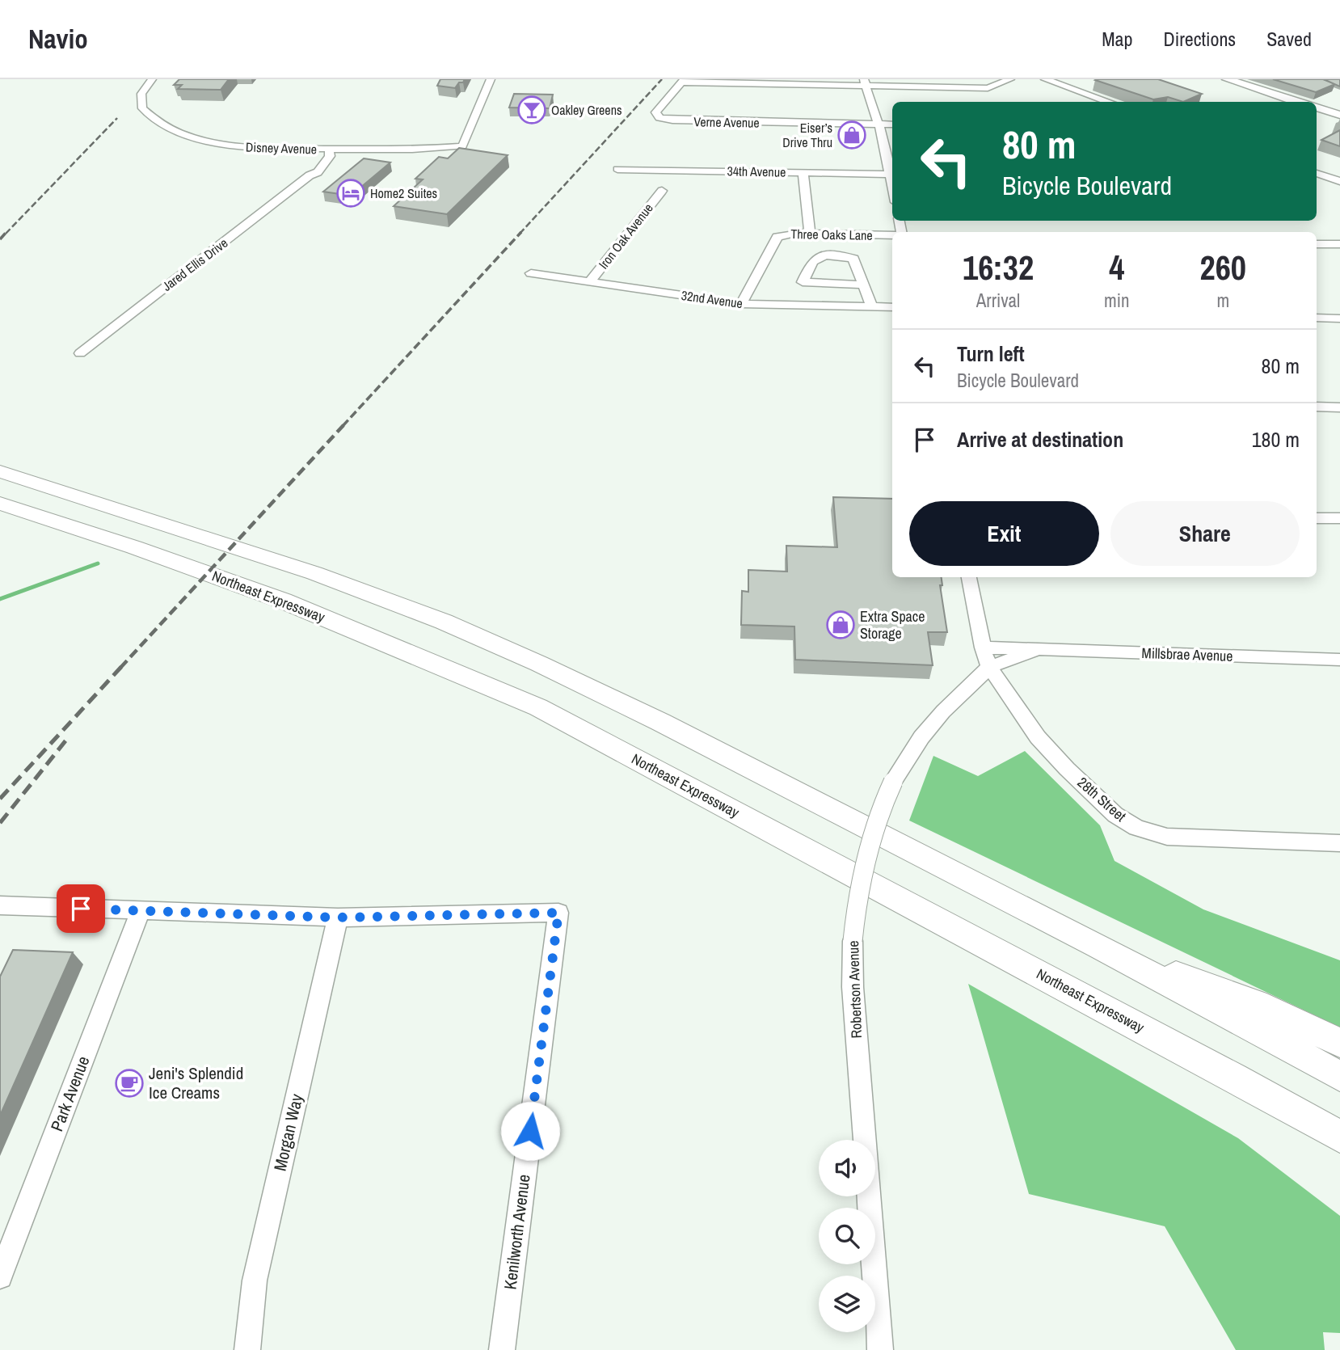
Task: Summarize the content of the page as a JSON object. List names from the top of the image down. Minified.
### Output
{"streets":{"highway":["Northeast Expressway"],"street":["Verne Avenue","Disney Avenue","34th Avenue","Three Oaks Lane","Iron Oak Avenue","Jared Ellis Drive","32nd Avenue","Millsbrae Avenue","28th Street","Robertson Avenue","Park Avenue","Morgan Way","Kenilworth Avenue"]},"crossings":[["Disney Avenue","Jared Ellis Drive"],["Three Oaks Lane","32nd Avenue"],["Iron Oak Avenue","32nd Avenue"],["Millsbrae Avenue","28th Street"],["Millsbrae Avenue","Robertson Avenue"],["28th Street","Robertson Avenue"],["Morgan Way","Kenilworth Avenue"]],"places":{"bar":["Oakley Greens"],"shop":["Eiser’s Drive Thru","Extra Space Storage"],"hotel":["Home2 Suites"],"cafe":["Jeni's Splendid Ice Creams"]},"page":{"header":"Navio","nav":["Map","Directions","Saved"],"turn":["80 m","Bicycle Boulevard"],"eta":["16:32","Arrival","4","min","260","m"],"list":[{"name":"Turn left","note":"Bicycle Boulevard","value":"80 m"},{"name":"Arrive at destination","value":"180 m"}],"buttons":["Exit","Share"]}}
